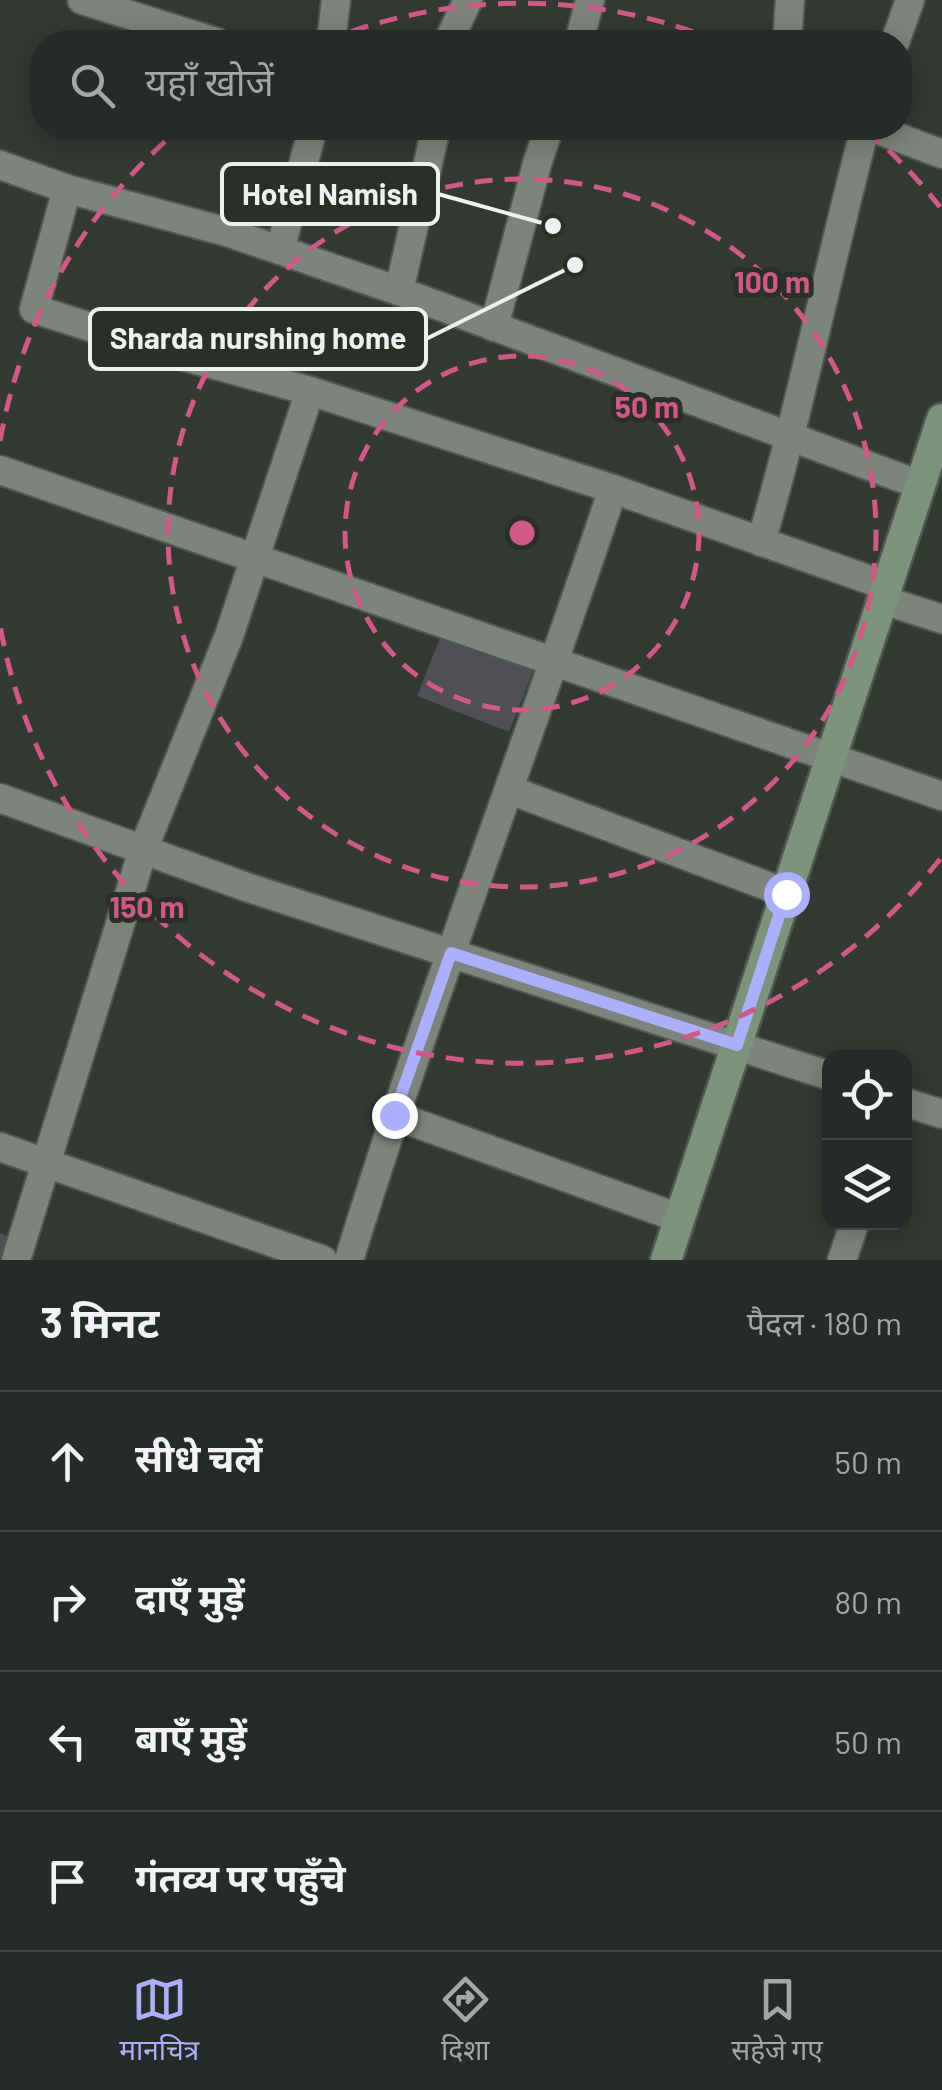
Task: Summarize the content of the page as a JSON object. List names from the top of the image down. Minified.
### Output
{"places":["Hotel Namish","Sharda nurshing home"],"page":{"search":"यहाँ खोजें","heading":["3 मिनट","पैदल · 180 m"],"list":[["सीधे चलें","50 m"],["दाएँ मुड़ें","80 m"],["बाएँ मुड़ें","50 m"],"गंतव्य पर पहुँचे"],"nav":["मानचित्र","दिशा","सहेजे गए"]},"rings":["100 m","50 m","150 m"]}
